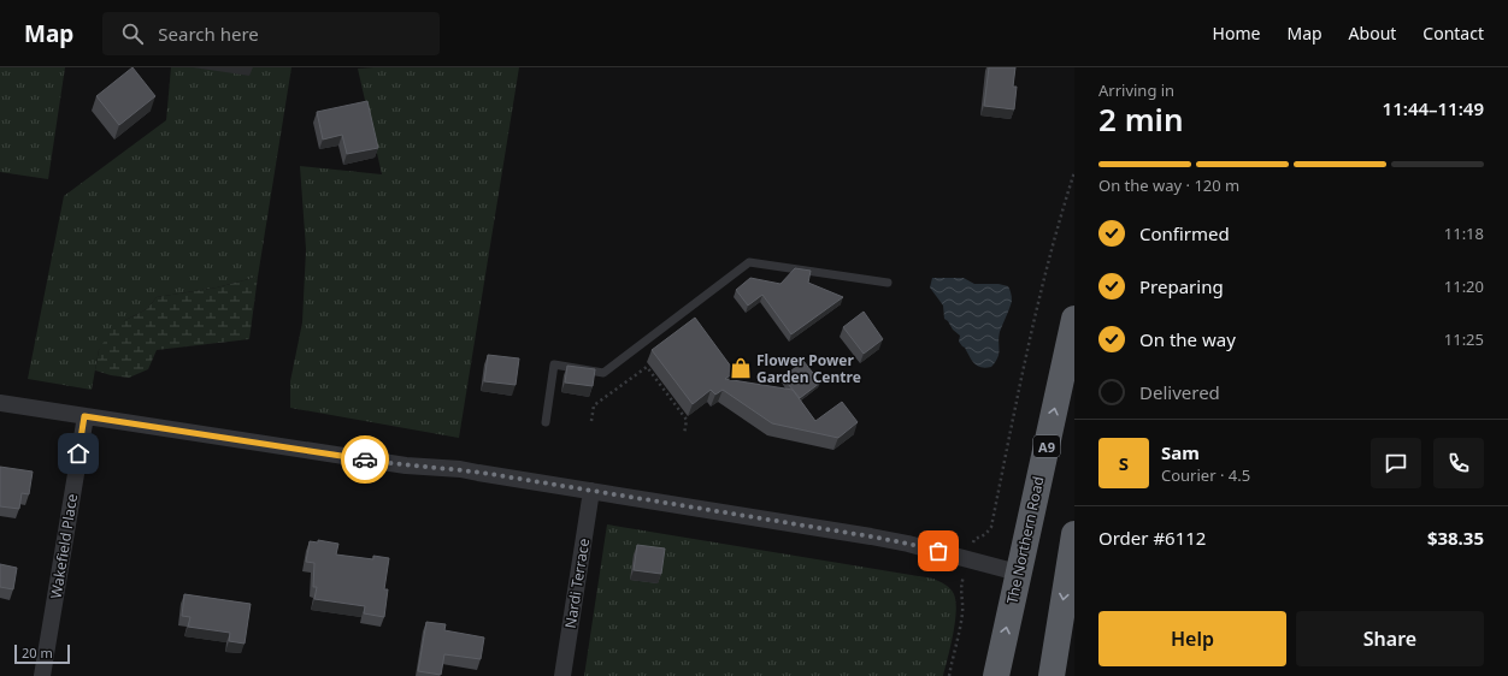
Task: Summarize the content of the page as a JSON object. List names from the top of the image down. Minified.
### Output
{"streets":{"highway":["A9","The Northern Road"],"street":["Wakefield Place","Nardi Terrace"]},"places":{"shop":["Flower Power Garden Centre"]},"scale_bar":"20 m","page":{"header":"Map","search":"Search here","nav":["Home","Map","About","Contact"],"heading":["2 min","Arriving in","11:44–11:49"],"panel":["Sam","Courier · 4.5","Order #6112","$38.35"],"bar":"On the way · 120 m","list":[["Confirmed","11:18"],["Preparing","11:20"],["On the way","11:25"],"Delivered"],"round":"S","buttons":["Help","Share"],"scale":"20 m"}}
